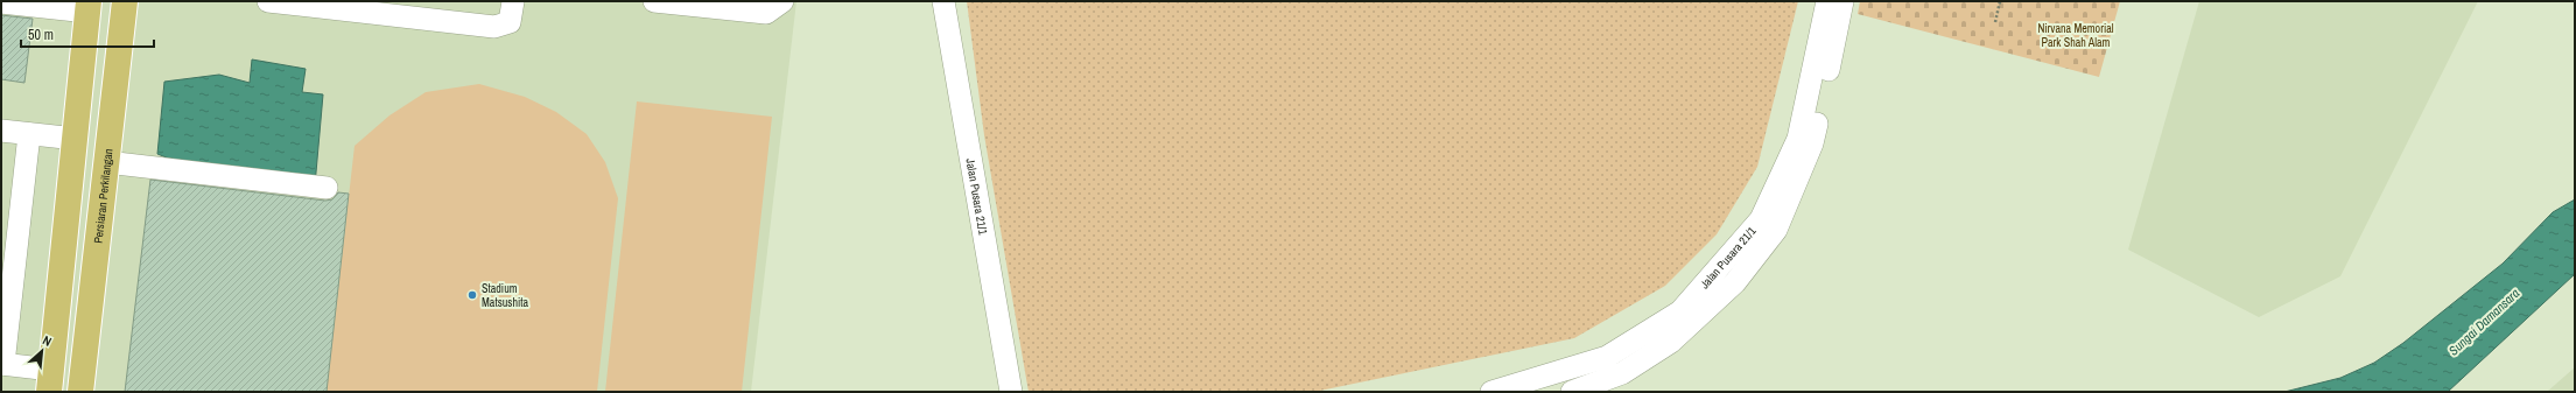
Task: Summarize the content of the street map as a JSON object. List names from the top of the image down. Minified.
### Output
{"streets":{"main road":["Persiaran Perkilangan"],"street":["Jalan Pusara 21/1"]},"water":["Sungai Damansara"],"parks":["Nirvana Memorial Park Shah Alam"],"places":["Stadium Matsushita"],"scale_bar":"50 m","north":"top right"}
